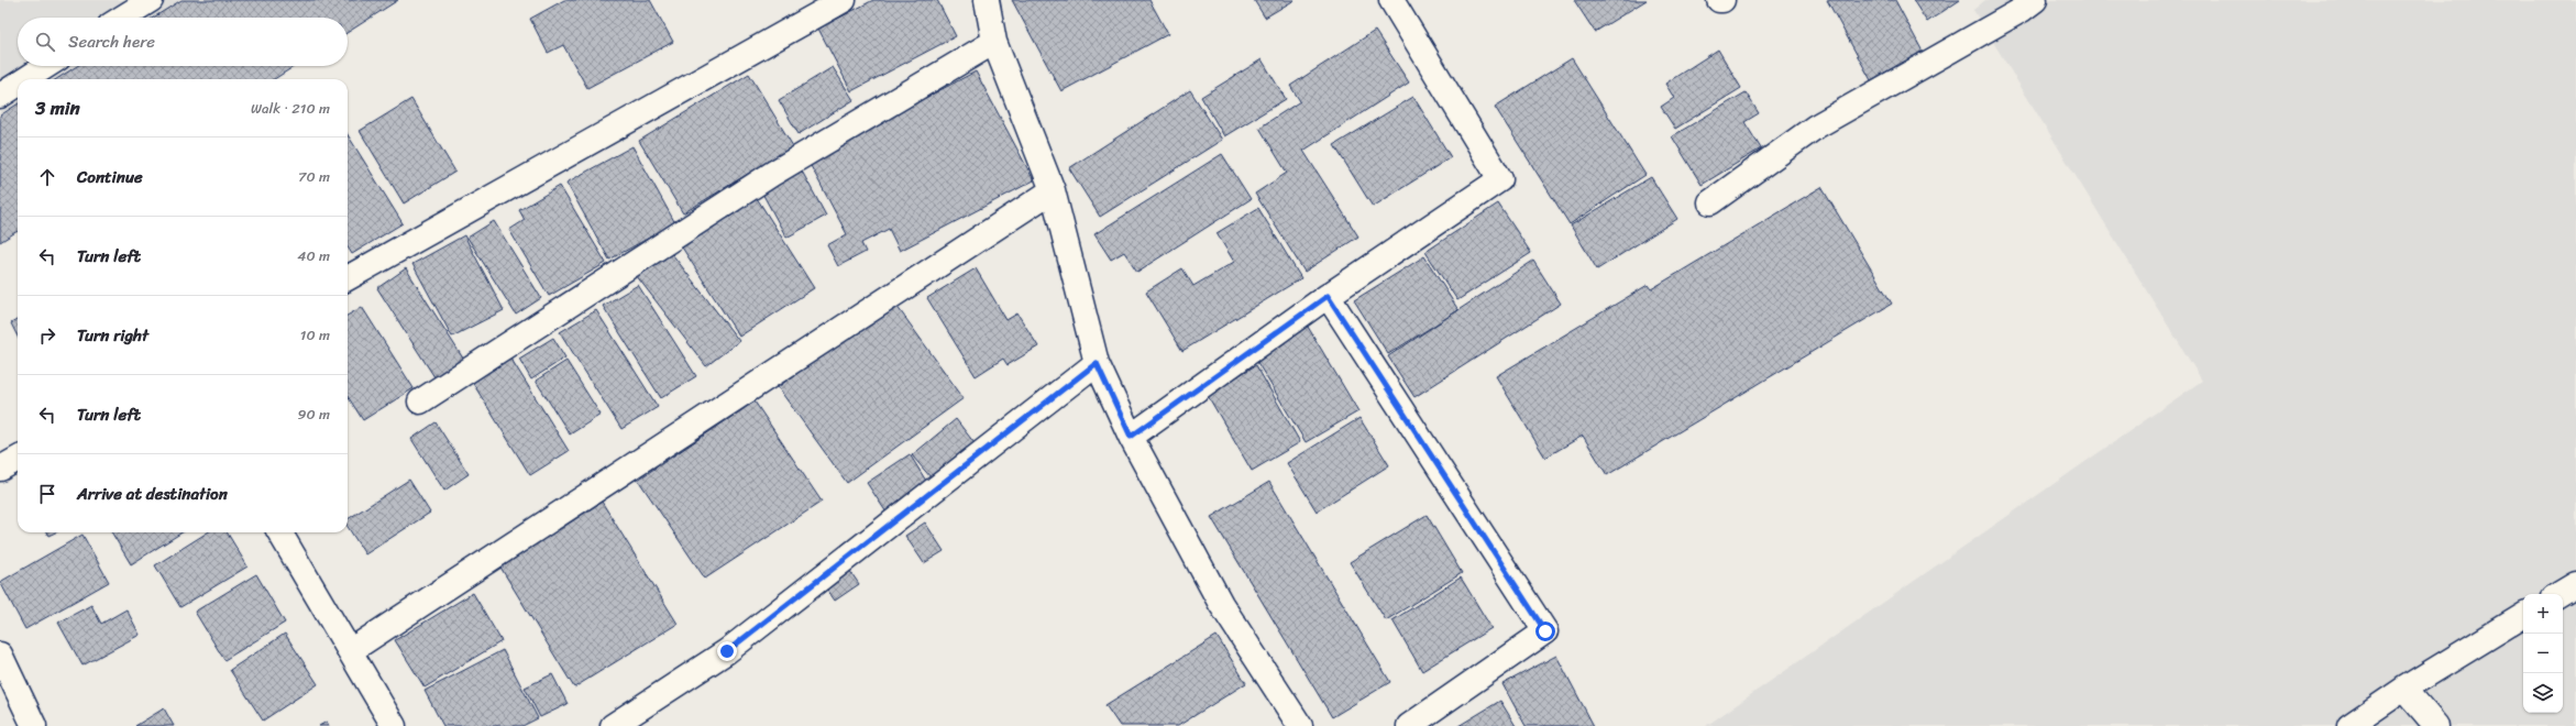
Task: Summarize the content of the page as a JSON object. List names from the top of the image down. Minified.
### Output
{"page":{"search":"Search here","heading":["3 min","Walk · 210 m"],"list":[["Continue","70 m"],["Turn left","40 m"],["Turn right","10 m"],["Turn left","90 m"],"Arrive at destination"],"map_buttons":["+","−"]}}
